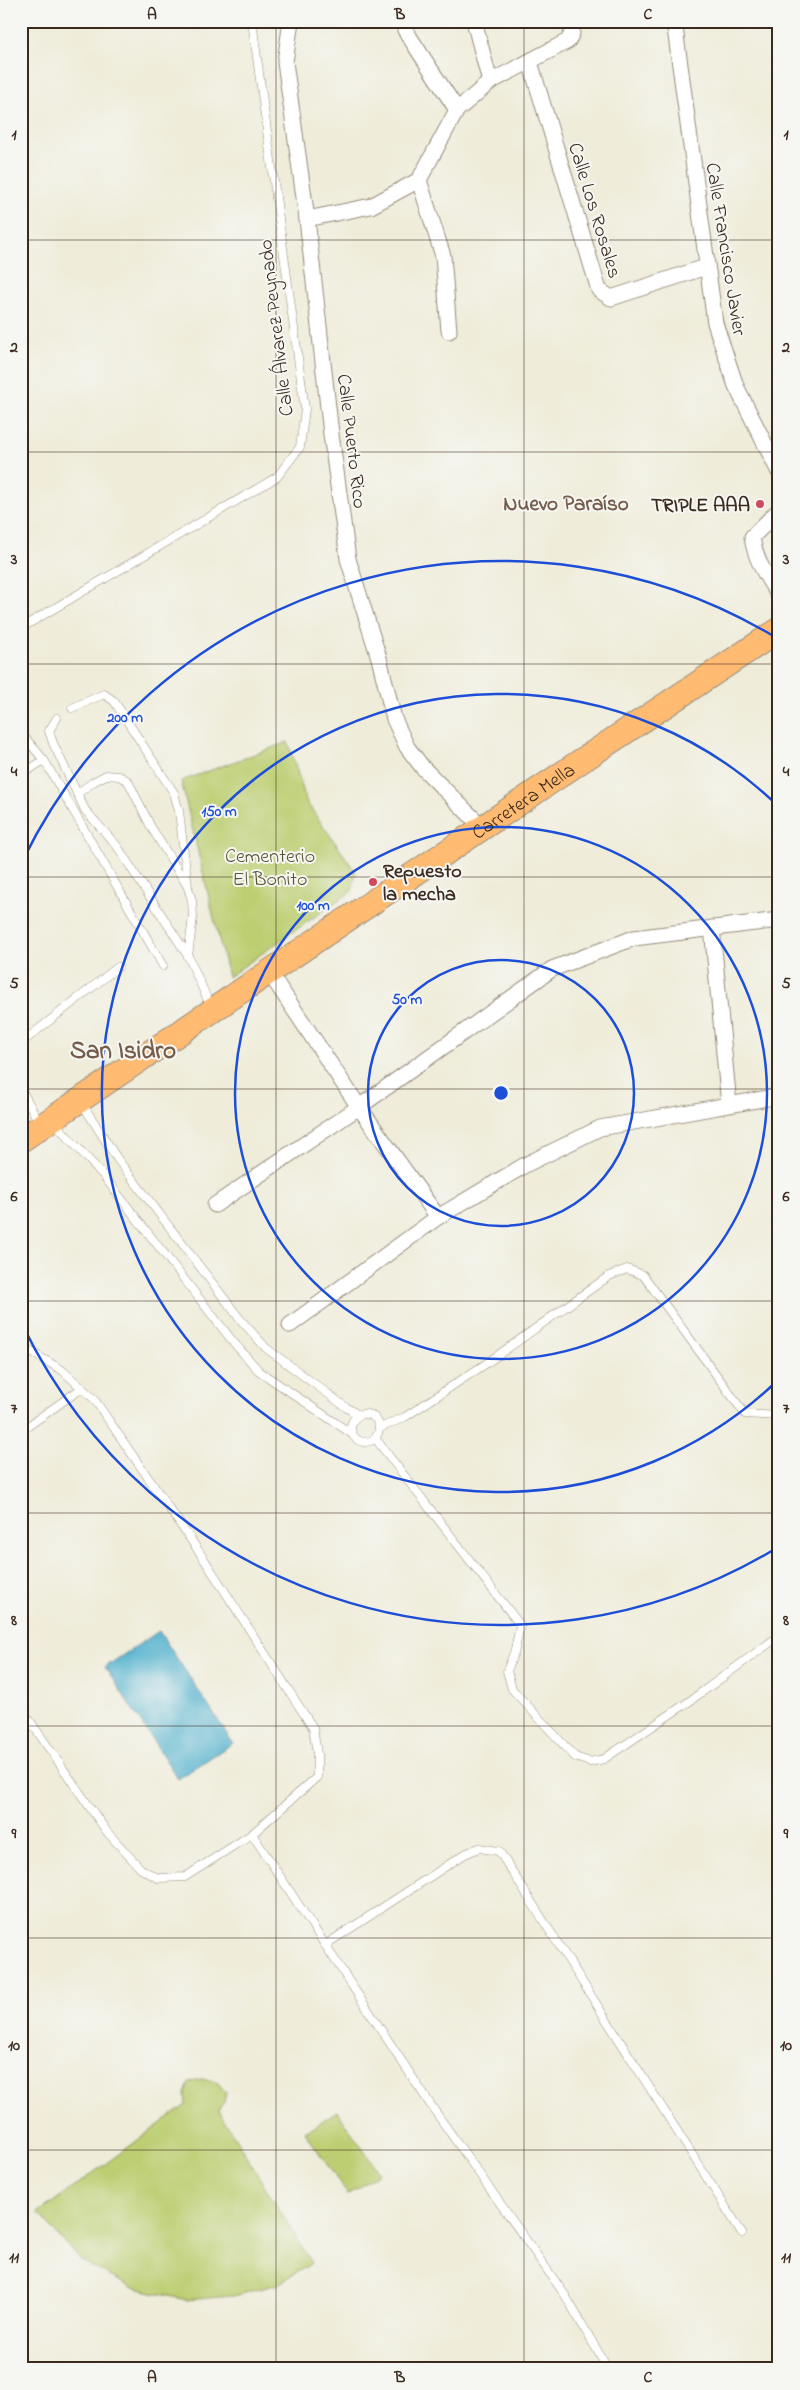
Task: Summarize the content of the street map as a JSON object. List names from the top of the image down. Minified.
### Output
{"streets":{"main road":["Carretera Mella"],"street":["Calle Los Rosales","Calle Francisco Javier","Calle Puerto Rico"],"lane":["Calle Álvarez Peynado"]},"crossings":[["Calle Los Rosales","Calle Francisco Javier"],["Calle Puerto Rico","Carretera Mella"]],"districts":["Nuevo Paraíso","San Isidro"],"parks":["Cementerio El Bonito"],"places":["TRIPLE AAA","Repuesto la mecha"],"grid":{"columns":["A","B","C"],"rows":["1","2","3","4","5","6","7","8","9","10","11"]},"rings":["200 m","150 m","100 m","50 m"]}
